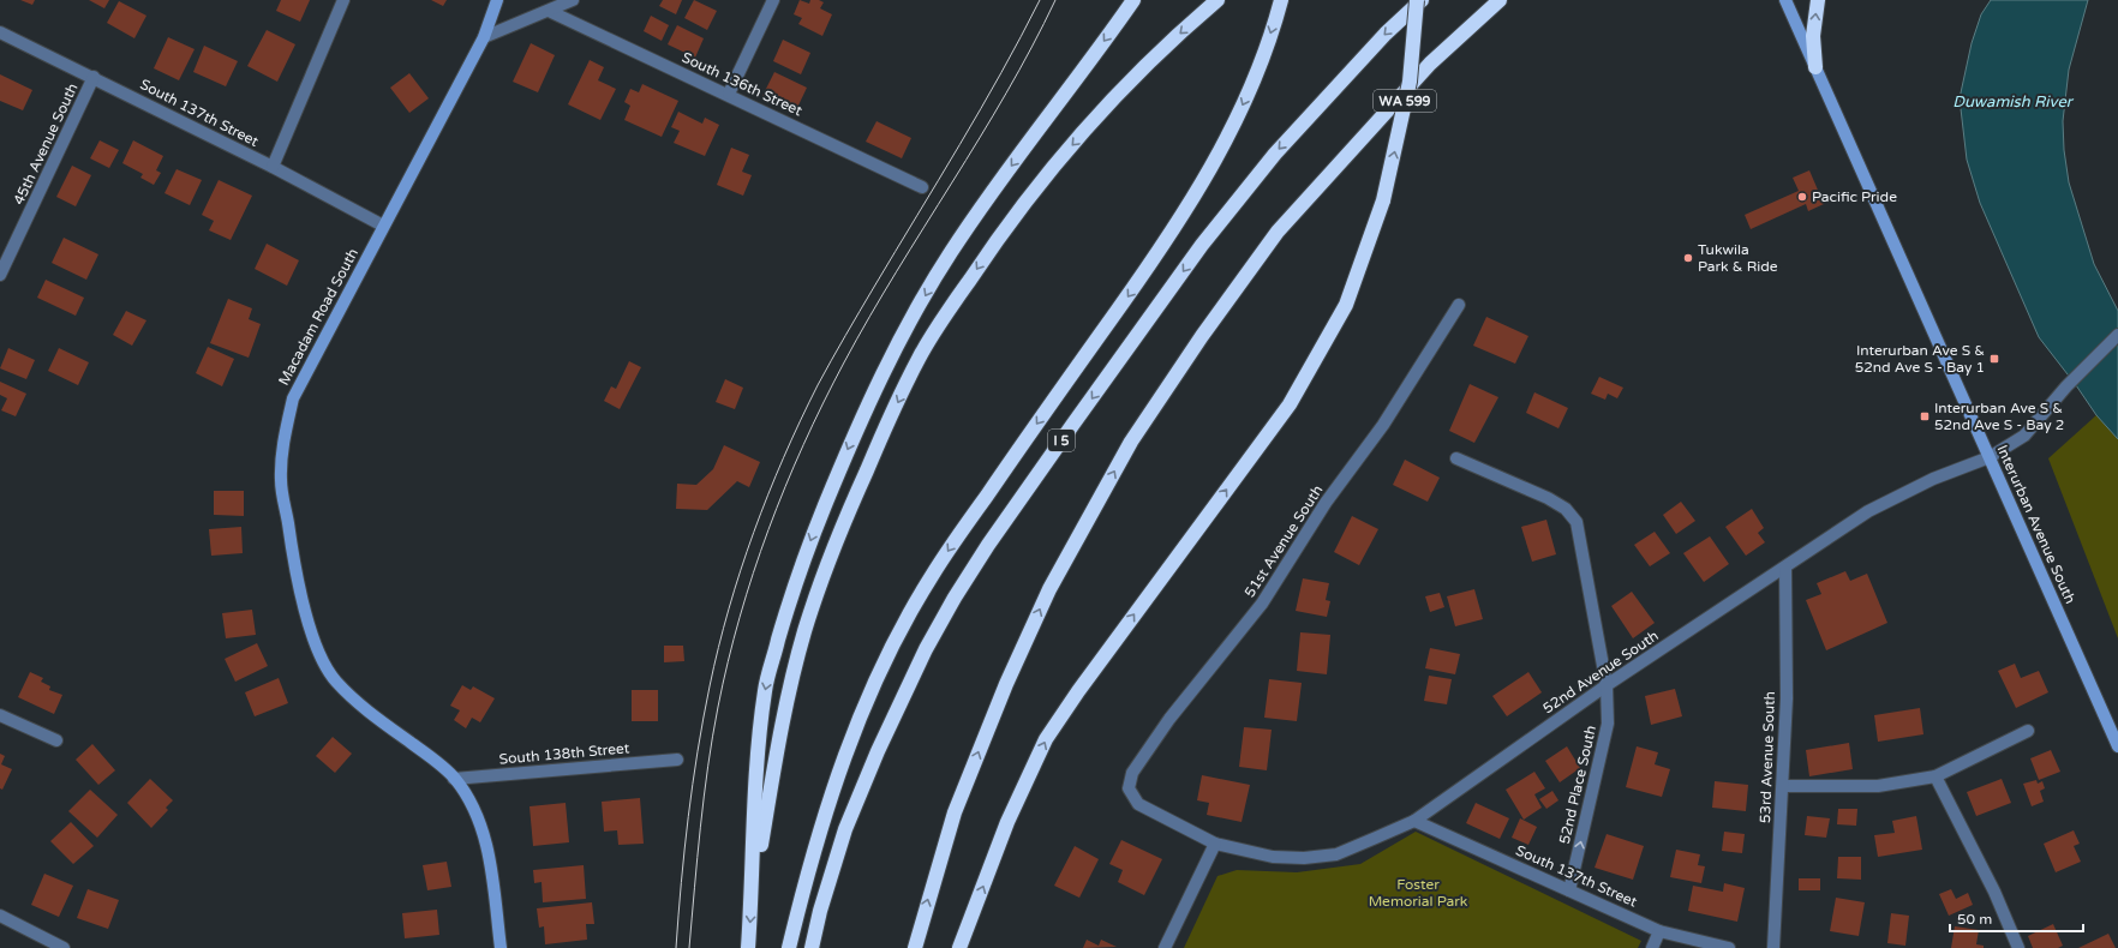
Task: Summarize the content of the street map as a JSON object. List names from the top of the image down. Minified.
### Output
{"streets":{"highway":["WA 599","I 5"],"street":["South 136th Street","South 137th Street","45th Avenue South","Macadam Road South","Interurban Avenue South","51st Avenue South","52nd Avenue South","South 138th Street","53rd Avenue South","52nd Place South"]},"crossings":[["South 137th Street","45th Avenue South"],["South 137th Street","Macadam Road South"],["South 137th Street","52nd Avenue South"],["South 137th Street","52nd Place South"],["Macadam Road South","South 138th Street"],["Interurban Avenue South","52nd Avenue South"],["51st Avenue South","52nd Avenue South"],["52nd Avenue South","53rd Avenue South"],["52nd Avenue South","52nd Place South"]],"one_way":["52nd Place South"],"water":["Duwamish River"],"parks":["Foster Memorial Park"],"places":{"other":["Pacific Pride","Tukwila Park & Ride"],"transit":["Interurban Ave S & 52nd Ave S - Bay 1","Interurban Ave S & 52nd Ave S - Bay 2"]},"scale_bar":"50 m"}
